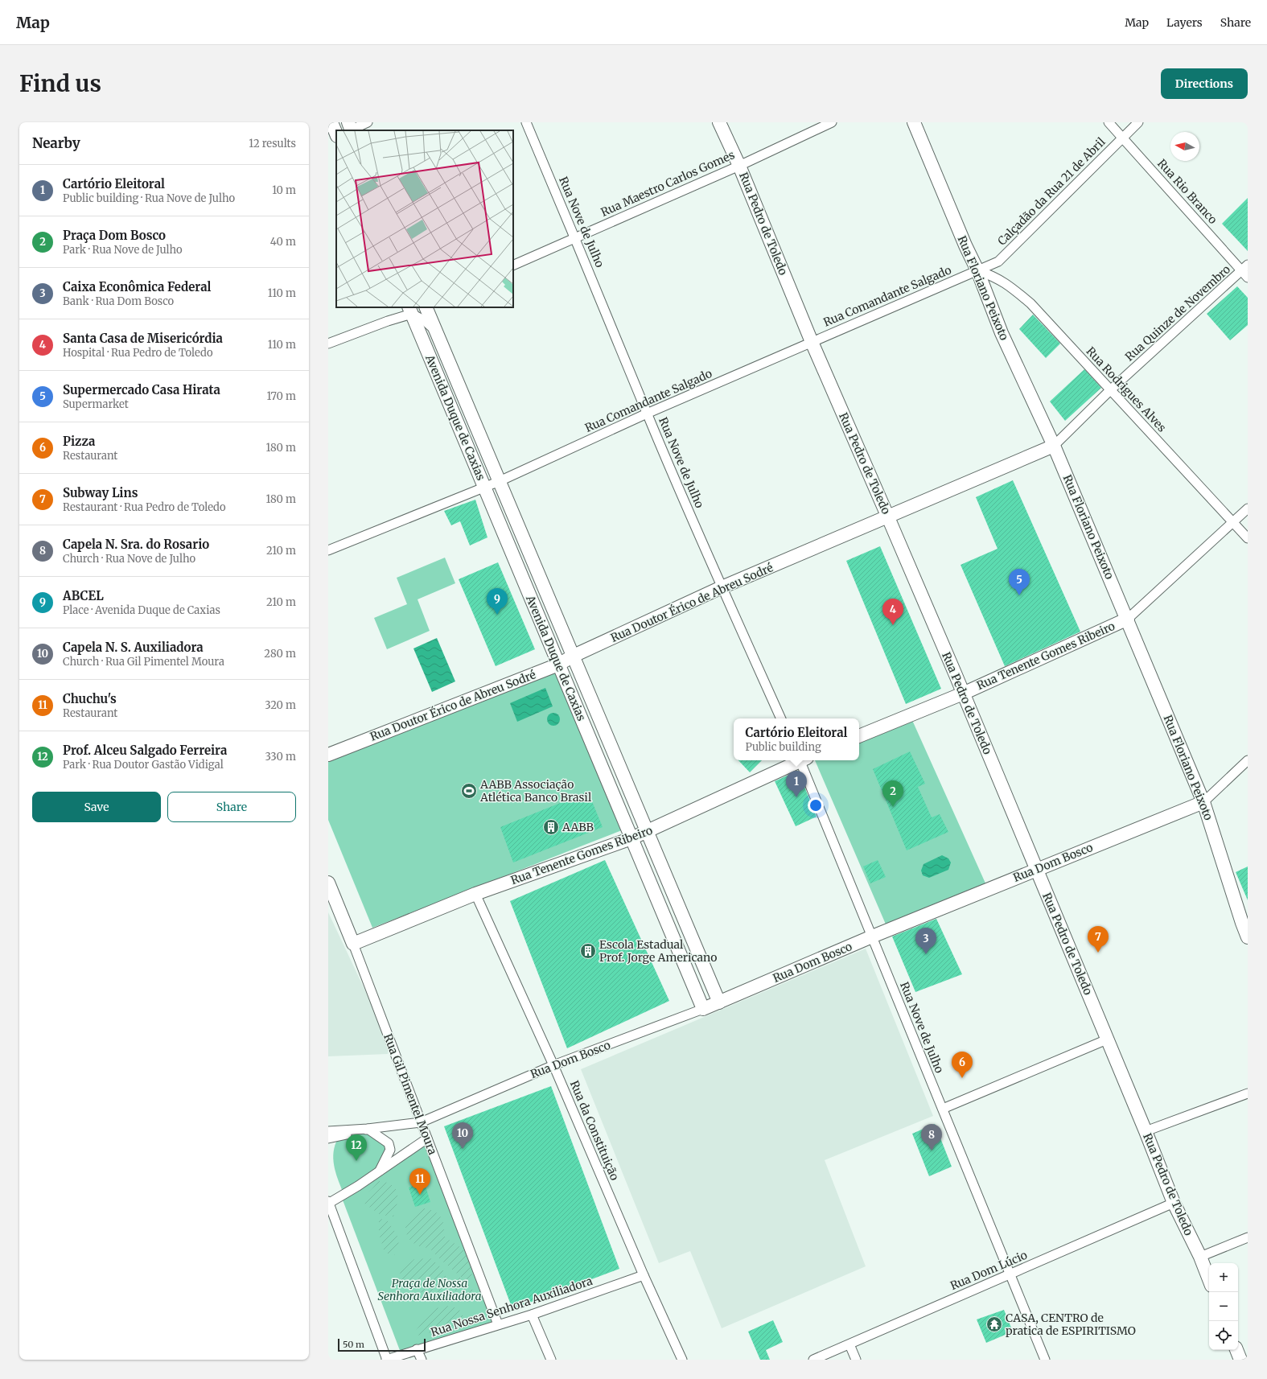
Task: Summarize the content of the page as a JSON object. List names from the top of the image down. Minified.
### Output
{"streets":{"main road":["Rua Pedro de Toledo","Rua Floriano Peixoto","Avenida Duque de Caxias","Rua Doutor Érico de Abreu Sodré","Rua Tenente Gomes Ribeiro","Rua Dom Bosco","Rua Gil Pimentel Moura"],"street":["Rua Maestro Carlos Gomes","Calçadão da Rua 21 de Abril","Rua Rio Branco","Rua Nove de Julho","Rua Comandante Salgado","Rua Quinze de Novembro","Rua Rodrigues Alves","Rua da Constituição","Rua Dom Lúcio","Rua Nossa Senhora Auxiliadora"]},"crossings":[["Rua Maestro Carlos Gomes","Rua Nove de Julho"],["Rua Maestro Carlos Gomes","Rua Pedro de Toledo"],["Calçadão da Rua 21 de Abril","Rua Rio Branco"],["Calçadão da Rua 21 de Abril","Rua Floriano Peixoto"],["Calçadão da Rua 21 de Abril","Rua Comandante Salgado"],["Calçadão da Rua 21 de Abril","Rua Rodrigues Alves"],["Rua Rio Branco","Rua Quinze de Novembro"],["Rua Nove de Julho","Rua Comandante Salgado"],["Rua Nove de Julho","Rua Doutor Érico de Abreu Sodré"],["Rua Nove de Julho","Rua Dom Bosco"],["Rua Nove de Julho","Rua Dom Lúcio"],["Rua Pedro de Toledo","Rua Comandante Salgado"],["Rua Pedro de Toledo","Rua Doutor Érico de Abreu Sodré"],["Rua Pedro de Toledo","Rua Tenente Gomes Ribeiro"],["Rua Pedro de Toledo","Rua Dom Bosco"],["Rua Pedro de Toledo","Rua Dom Lúcio"],["Rua Floriano Peixoto","Rua Comandante Salgado"],["Rua Floriano Peixoto","Rua Quinze de Novembro"],["Rua Floriano Peixoto","Rua Rodrigues Alves"],["Rua Floriano Peixoto","Rua Doutor Érico de Abreu Sodré"],["Rua Floriano Peixoto","Rua Tenente Gomes Ribeiro"],["Rua Floriano Peixoto","Rua Dom Bosco"],["Rua Comandante Salgado","Rua Rodrigues Alves"],["Rua Comandante Salgado","Avenida Duque de Caxias"],["Rua Quinze de Novembro","Rua Rodrigues Alves"],["Rua Quinze de Novembro","Rua Doutor Érico de Abreu Sodré"],["Avenida Duque de Caxias","Rua Doutor Érico de Abreu Sodré"],["Avenida Duque de Caxias","Rua Tenente Gomes Ribeiro"],["Avenida Duque de Caxias","Rua Dom Bosco"],["Rua Tenente Gomes Ribeiro","Rua Gil Pimentel Moura"],["Rua Tenente Gomes Ribeiro","Rua da Constituição"],["Rua Dom Bosco","Rua Gil Pimentel Moura"],["Rua Dom Bosco","Rua da Constituição"],["Rua Gil Pimentel Moura","Rua Nossa Senhora Auxiliadora"],["Rua da Constituição","Rua Nossa Senhora Auxiliadora"]],"parks":["Praça de Nossa Senhora Auxiliadora"],"places":{"sports":["AABB Associação Atlética Banco Brasil"],"building":["AABB","Escola Estadual Prof. Jorge Americano"],"temple":["CASA, CENTRO de pratica de ESPIRITISMO"]},"scale_bar":"50 m","north":"left","page":{"header":"Map","nav":["Map","Layers","Share"],"buttons":["Directions",["Save","Share"]],"title":"Find us","heading":["Nearby","12 results"],"list":[{"mark":"1","name":"Cartório Eleitoral","note":"Public building · Rua Nove de Julho","value":"10 m"},{"mark":"2","name":"Praça Dom Bosco","note":"Park · Rua Nove de Julho","value":"40 m"},{"mark":"3","name":"Caixa Econômica Federal","note":"Bank · Rua Dom Bosco","value":"110 m"},{"mark":"4","name":"Santa Casa de Misericórdia","note":"Hospital · Rua Pedro de Toledo","value":"110 m"},{"mark":"5","name":"Supermercado Casa Hirata","note":"Supermarket","value":"170 m"},{"mark":"6","name":"Pizza","note":"Restaurant","value":"180 m"},{"mark":"7","name":"Subway Lins","note":"Restaurant · Rua Pedro de Toledo","value":"180 m"},{"mark":"8","name":"Capela N. Sra. do Rosario","note":"Church · Rua Nove de Julho","value":"210 m"},{"mark":"9","name":"ABCEL","note":"Place · Avenida Duque de Caxias","value":"210 m"},{"mark":"10","name":"Capela N. S. Auxiliadora","note":"Church · Rua Gil Pimentel Moura","value":"280 m"},{"mark":"11","name":"Chuchu's","note":"Restaurant","value":"320 m"},{"mark":"12","name":"Prof. Alceu Salgado Ferreira","note":"Park · Rua Doutor Gastão Vidigal","value":"330 m"}],"pins":["5","9","4","1","2","7","3","6","10","8","12","11"],"popup":["Cartório Eleitoral","Public building"],"map_buttons":["+","−"],"scale":"50 m"}}
